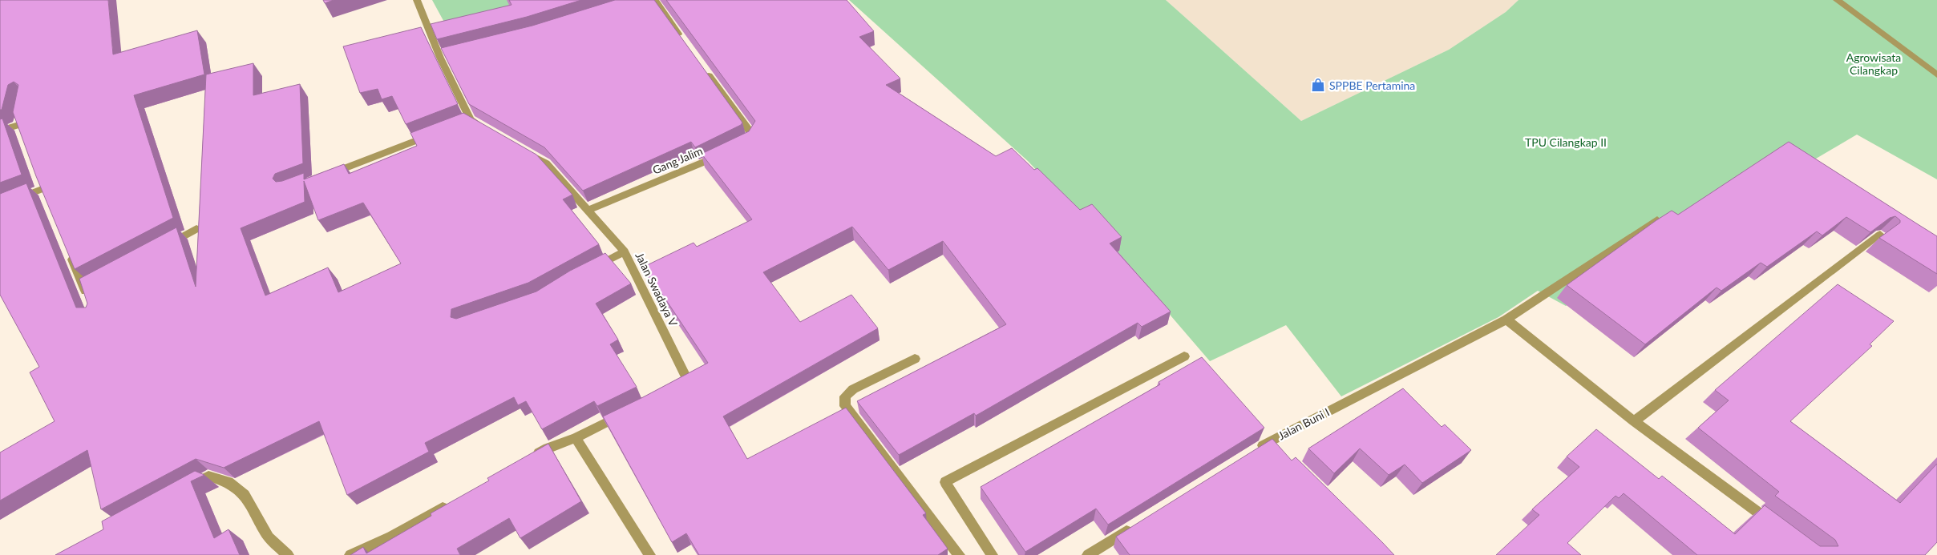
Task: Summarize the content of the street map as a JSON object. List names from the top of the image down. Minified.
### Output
{"streets":{"street":["Gang Jalim","Jalan Swadaya V","Jalan Buni I"]},"crossings":[["Gang Jalim","Jalan Swadaya V"]],"parks":["Agrowisata Cilangkap","TPU Cilangkap II"],"places":{"shop":["SPPBE Pertamina"]}}
